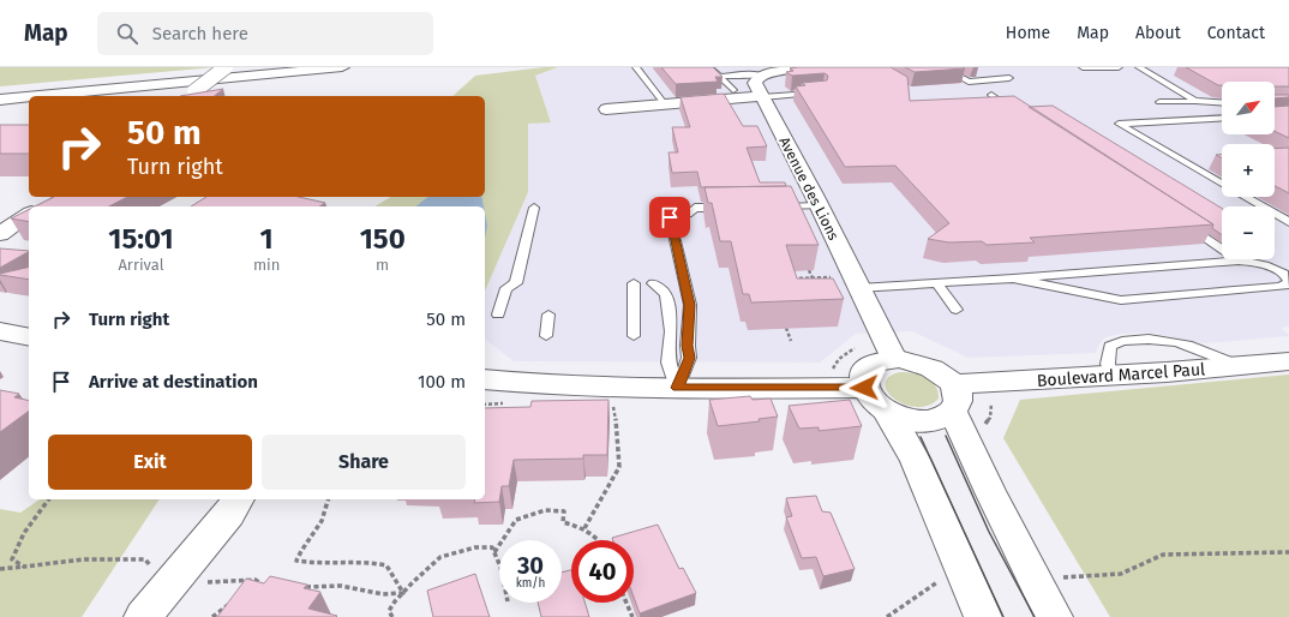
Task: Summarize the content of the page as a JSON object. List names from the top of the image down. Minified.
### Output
{"streets":{"main road":["Boulevard Marcel Paul"],"street":["Avenue des Lions"]},"crossings":[["Avenue des Lions","Boulevard Marcel Paul"]],"north":"top right","page":{"header":"Map","search":"Search here","nav":["Home","Map","About","Contact"],"map_buttons":["+","−"],"turn":["50 m","Turn right"],"eta":["15:01","Arrival","1","min","150","m"],"list":[{"name":"Turn right","value":"50 m"},{"name":"Arrive at destination","value":"100 m"}],"buttons":["Exit","Share"],"speed":"30 km/h","limit":"40"}}
